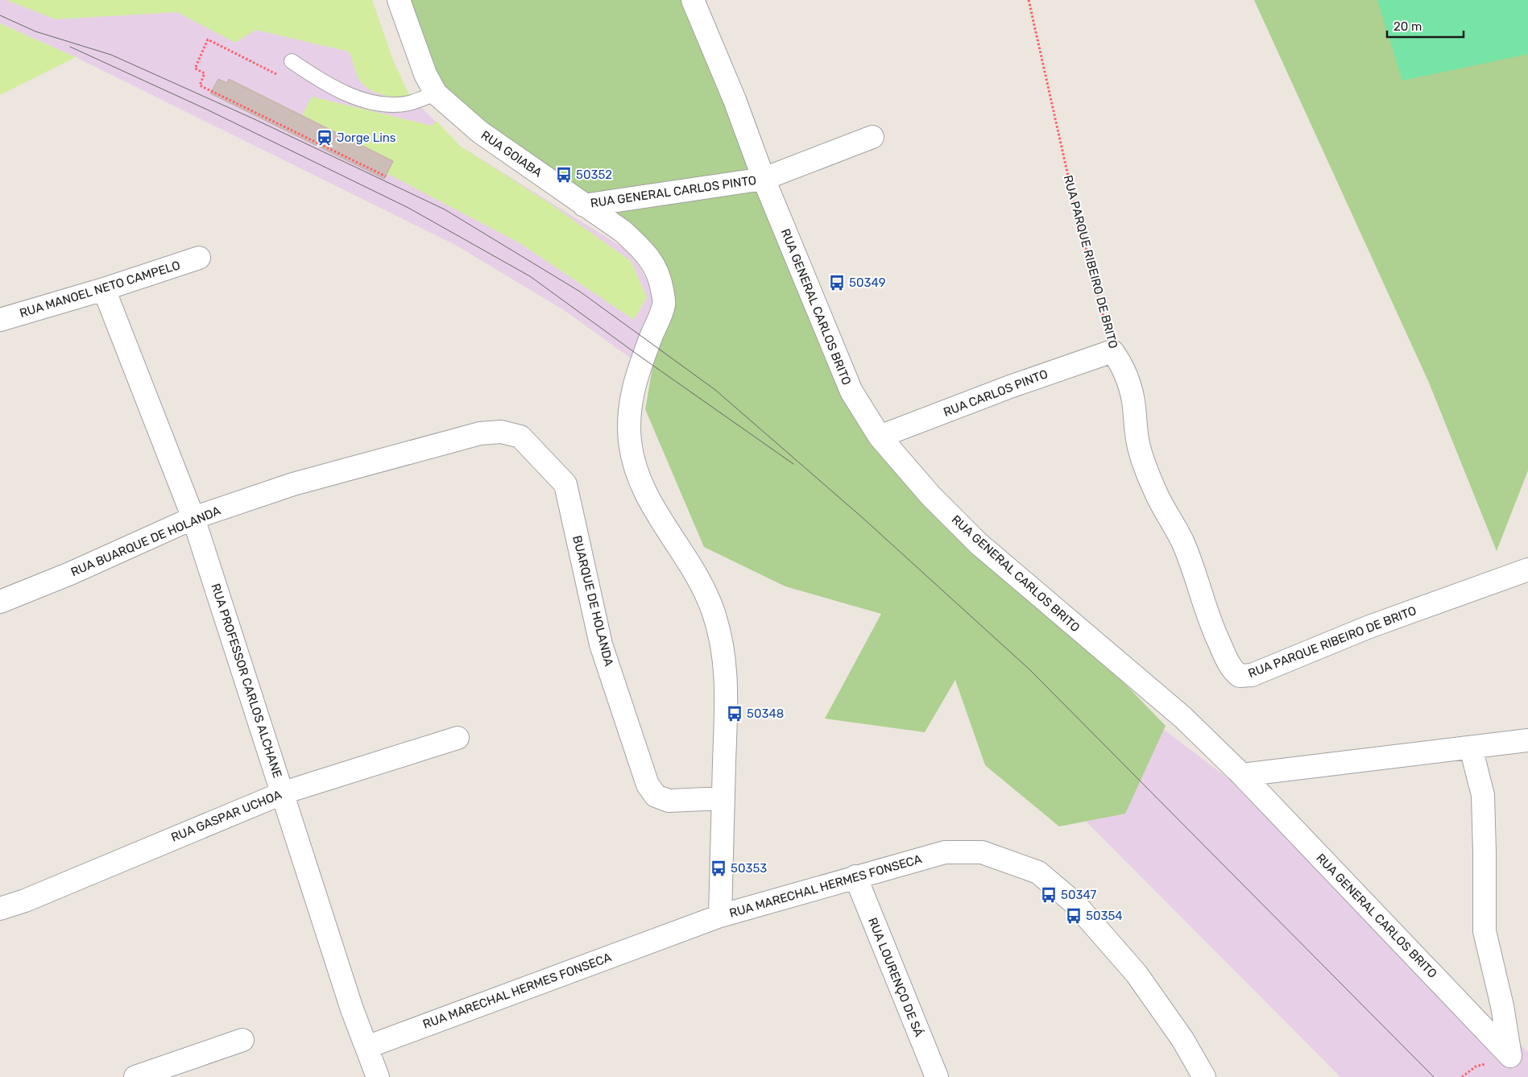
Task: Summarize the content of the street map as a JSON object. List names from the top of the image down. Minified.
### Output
{"streets":{"street":["RUA GOIABA","RUA GENERAL CARLOS PINTO","RUA PARQUE RIBEIRO DE BRITO","RUA MANOEL NETO CAMPELO","RUA GENERAL CARLOS BRITO","RUA CARLOS PINTO","RUA BUARQUE DE HOLANDA","BUARQUE DE HOLANDA","RUA PROFESSOR CARLOS ALCHANE","RUA GASPAR UCHOA","RUA MARECHAL HERMES FONSECA","RUA LOURENÇO DE SÁ"]},"crossings":[["RUA GOIABA","RUA GENERAL CARLOS PINTO"],["RUA GOIABA","BUARQUE DE HOLANDA"],["RUA GENERAL CARLOS PINTO","RUA GENERAL CARLOS BRITO"],["RUA PARQUE RIBEIRO DE BRITO","RUA CARLOS PINTO"],["RUA MANOEL NETO CAMPELO","RUA PROFESSOR CARLOS ALCHANE"],["RUA GENERAL CARLOS BRITO","RUA CARLOS PINTO"],["RUA BUARQUE DE HOLANDA","BUARQUE DE HOLANDA"],["RUA BUARQUE DE HOLANDA","RUA PROFESSOR CARLOS ALCHANE"],["RUA PROFESSOR CARLOS ALCHANE","RUA GASPAR UCHOA"],["RUA PROFESSOR CARLOS ALCHANE","RUA MARECHAL HERMES FONSECA"],["RUA MARECHAL HERMES FONSECA","RUA LOURENÇO DE SÁ"]],"places":{"station":["Jorge Lins"],"bus stop":["50352","50349","50348","50353","50347","50354"]},"scale_bar":"20 m"}
